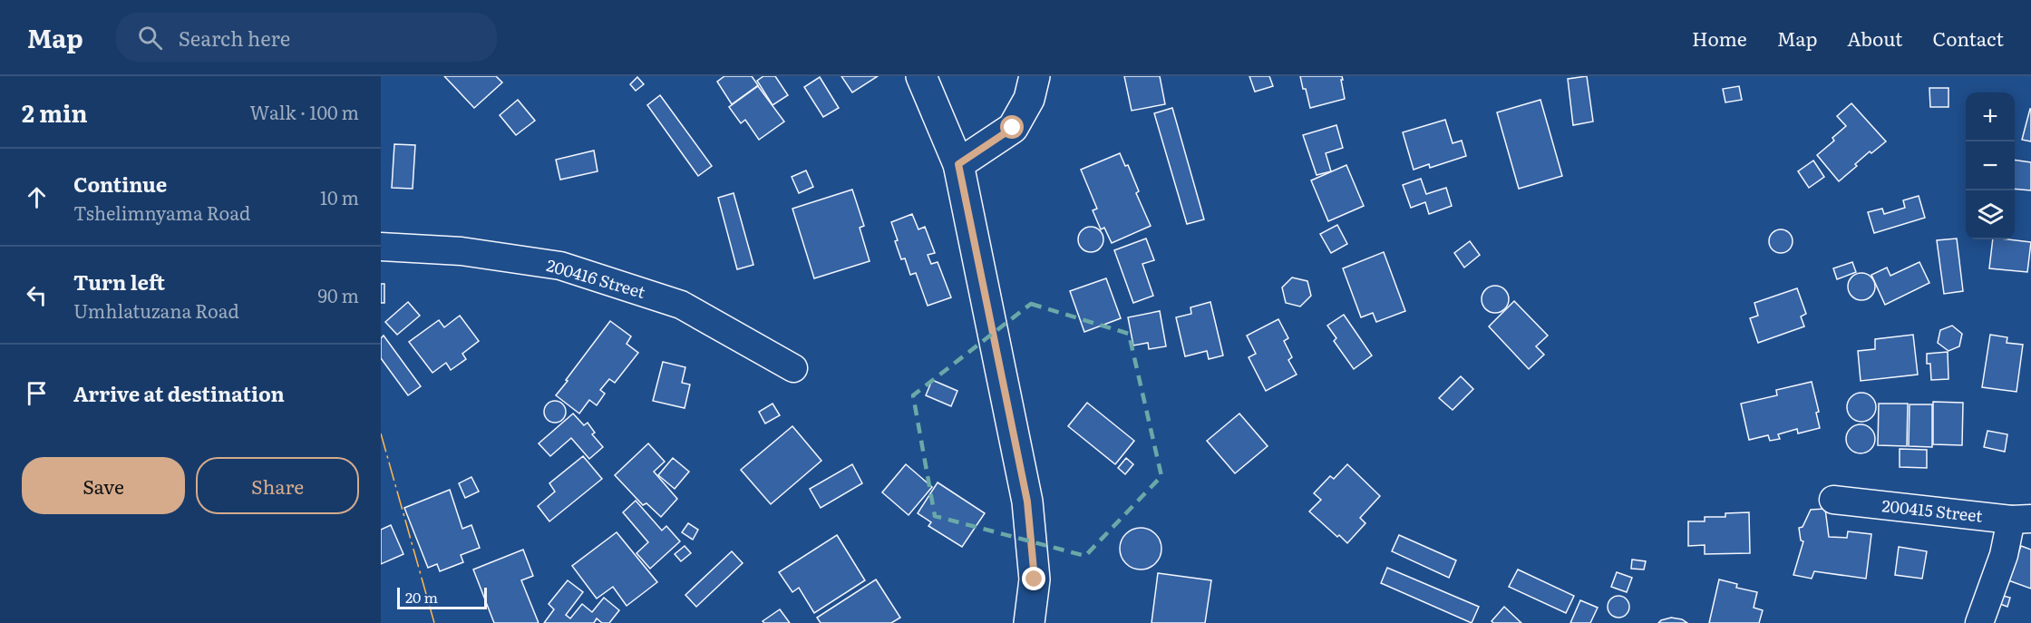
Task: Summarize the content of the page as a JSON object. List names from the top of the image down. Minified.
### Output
{"streets":{"street":["200416 Street","200415 Street"]},"scale_bar":"20 m","page":{"header":"Map","search":"Search here","nav":["Home","Map","About","Contact"],"heading":["2 min","Walk · 100 m"],"map_buttons":["+","−"],"list":[["Continue","Tshelimnyama Road","10 m"],["Turn left","Umhlatuzana Road","90 m"],"Arrive at destination"],"buttons":["Save","Share"],"scale":"20 m"}}
